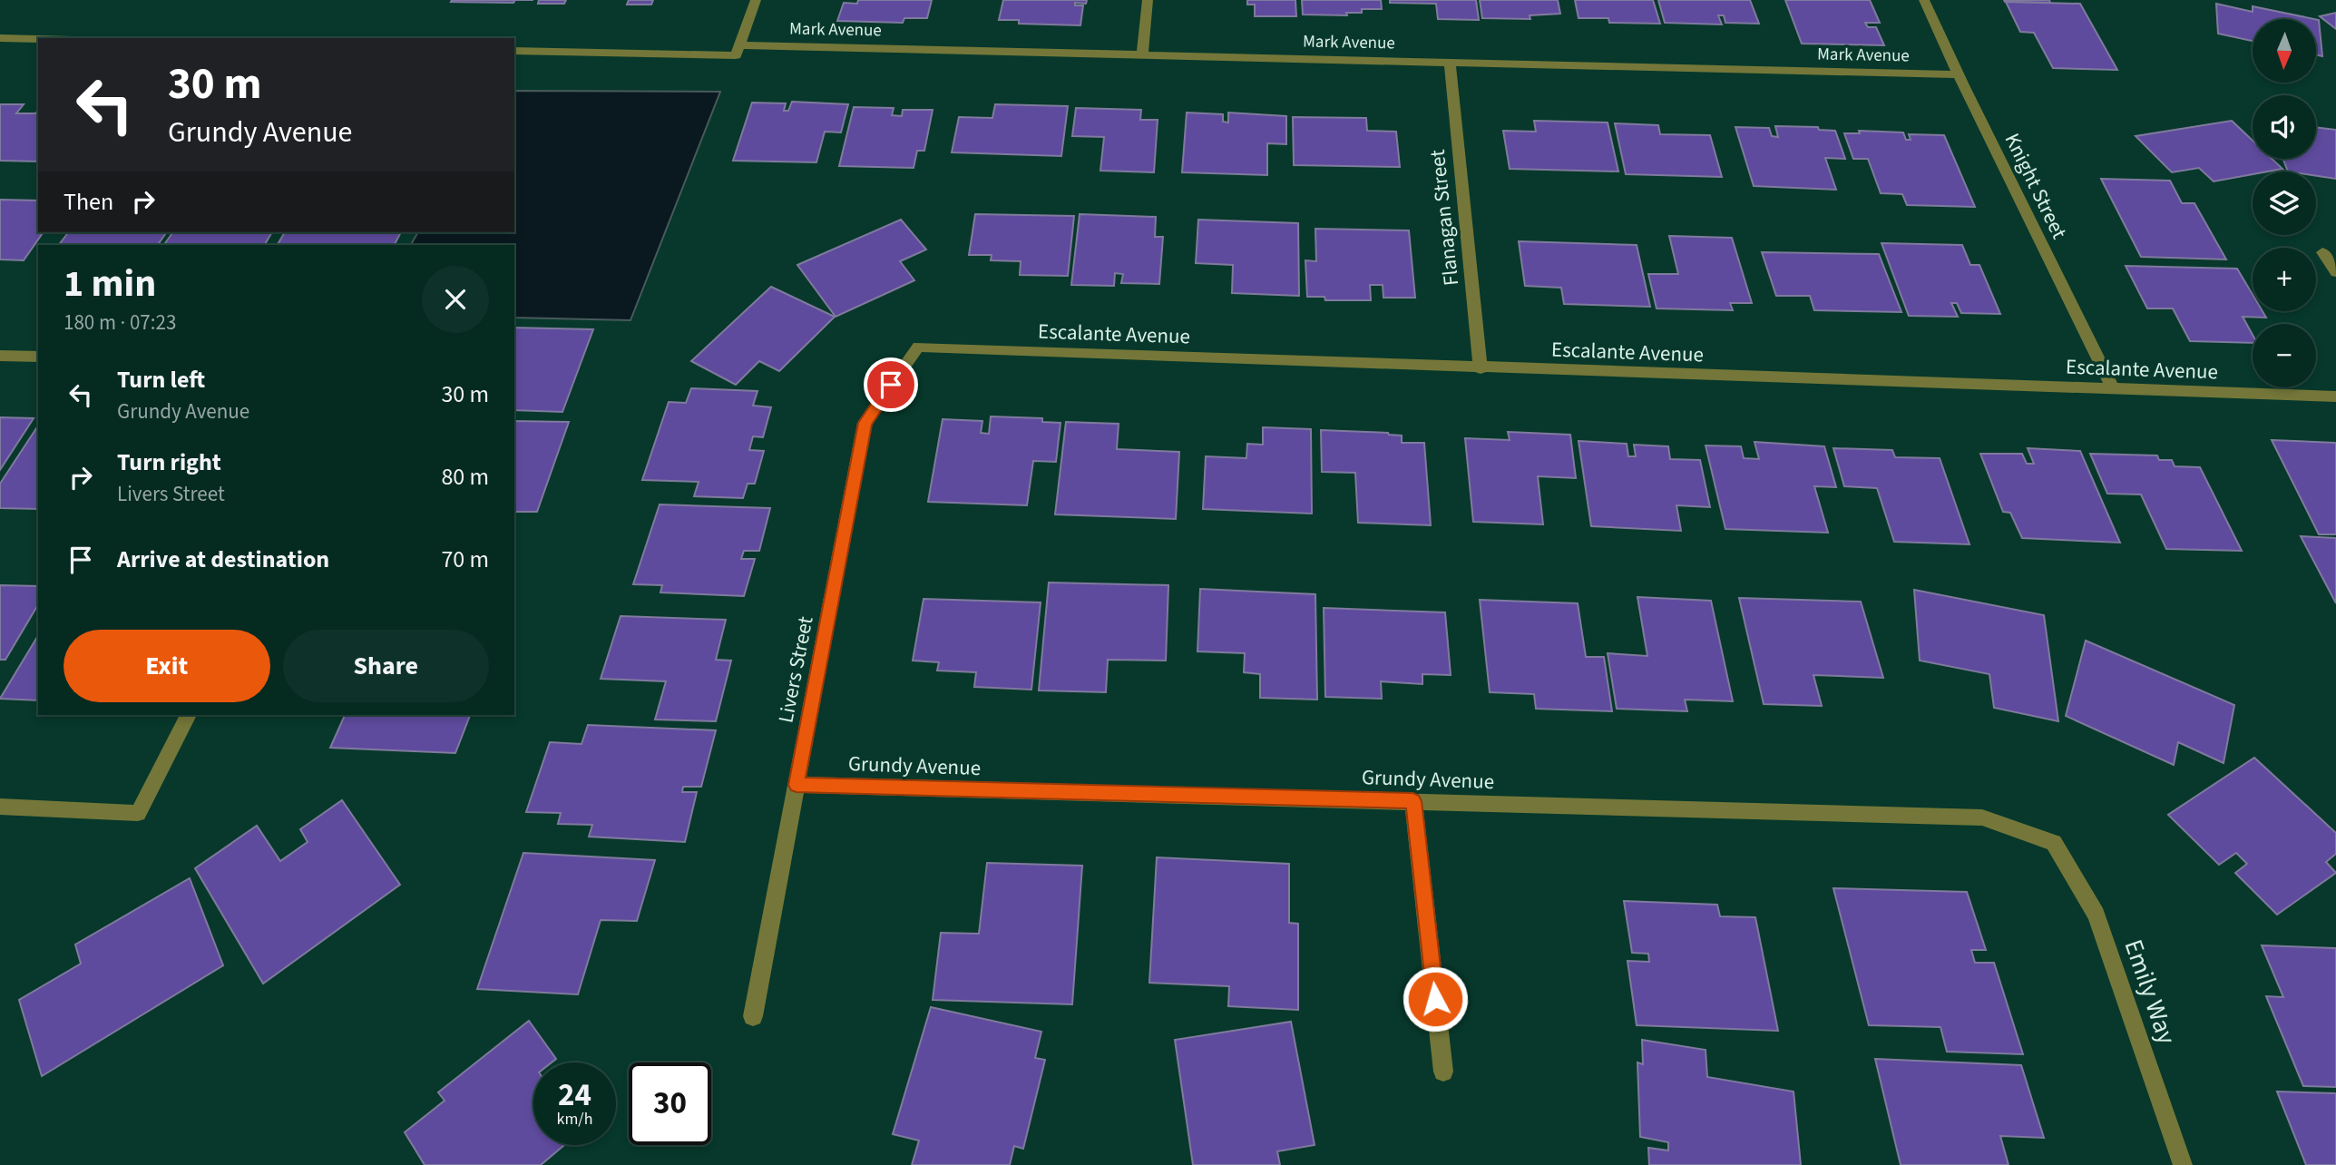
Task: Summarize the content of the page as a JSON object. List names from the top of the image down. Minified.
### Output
{"streets":{"street":["Mark Avenue","Knight Street","Flanagan Street","Escalante Avenue","Livers Street","Grundy Avenue","Emily Way"]},"crossings":[["Mark Avenue","Knight Street"],["Mark Avenue","Flanagan Street"],["Knight Street","Escalante Avenue"],["Flanagan Street","Escalante Avenue"],["Escalante Avenue","Livers Street"],["Livers Street","Grundy Avenue"],["Grundy Avenue","Emily Way"]],"north":"bottom","page":{"map_buttons":["+","−"],"turn":["30 m","Grundy Avenue"],"then":"Then","heading":["1 min","180 m · 07:23"],"list":[{"name":"Turn left","note":"Grundy Avenue","value":"30 m"},{"name":"Turn right","note":"Livers Street","value":"80 m"},{"name":"Arrive at destination","value":"70 m"}],"buttons":["Exit","Share"],"speed":"24 km/h","limit":"30"}}
